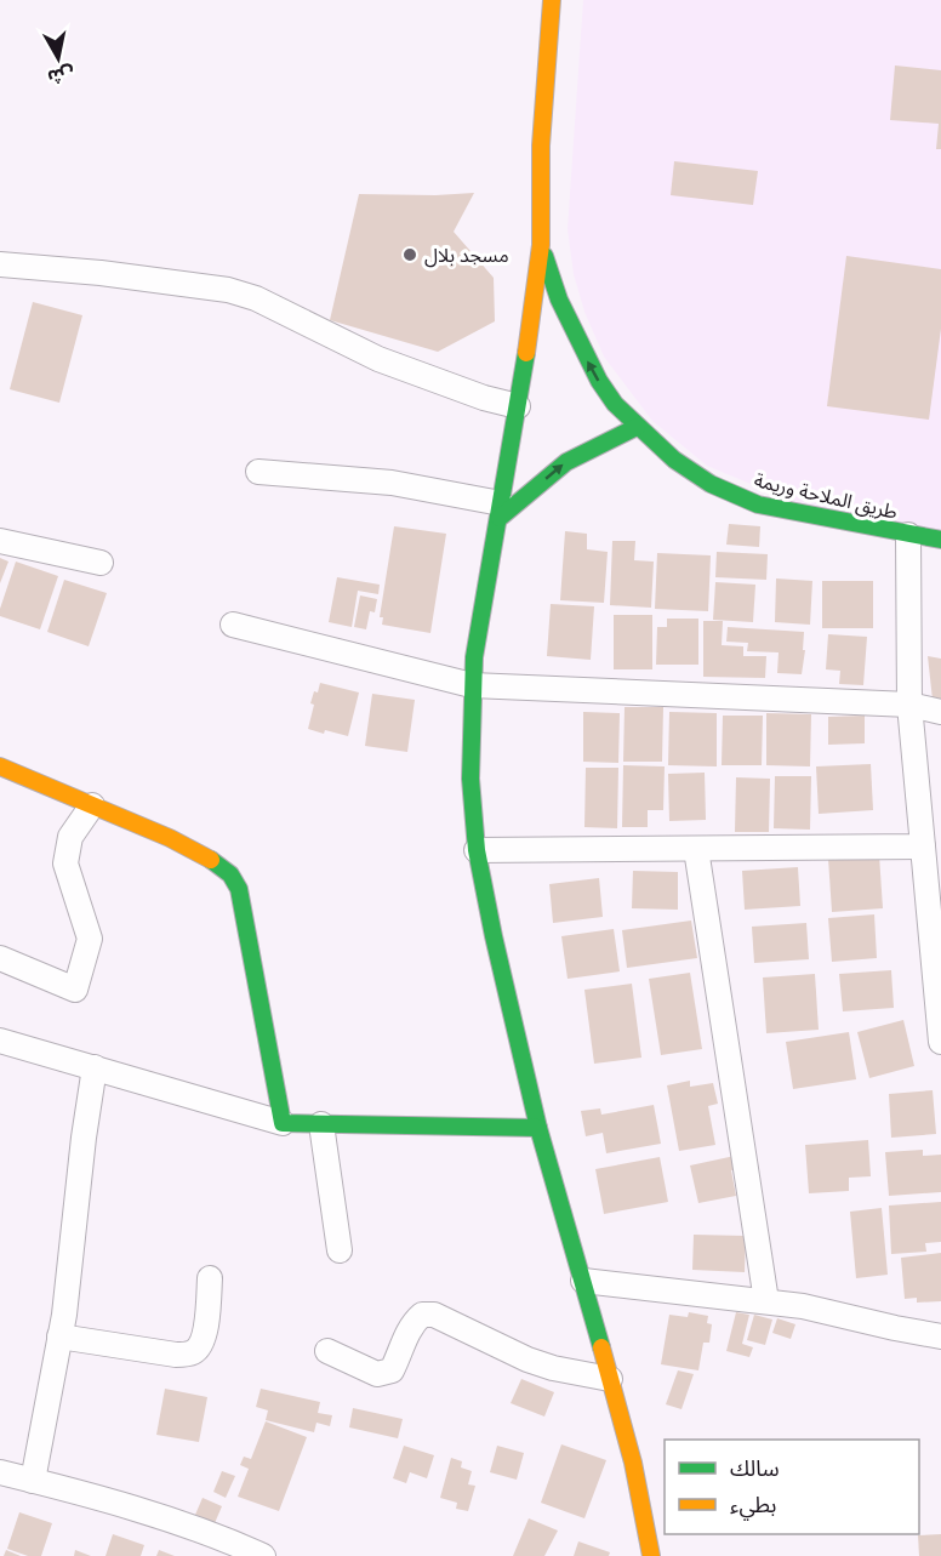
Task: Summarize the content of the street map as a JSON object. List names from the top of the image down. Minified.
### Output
{"streets":{"main road":["طريق الملاحة وريمة"]},"one_way":["طريق الملاحة وريمة"],"places":["مسجد بلال"],"legend":["سالك","بطيء"],"north":"bottom"}
